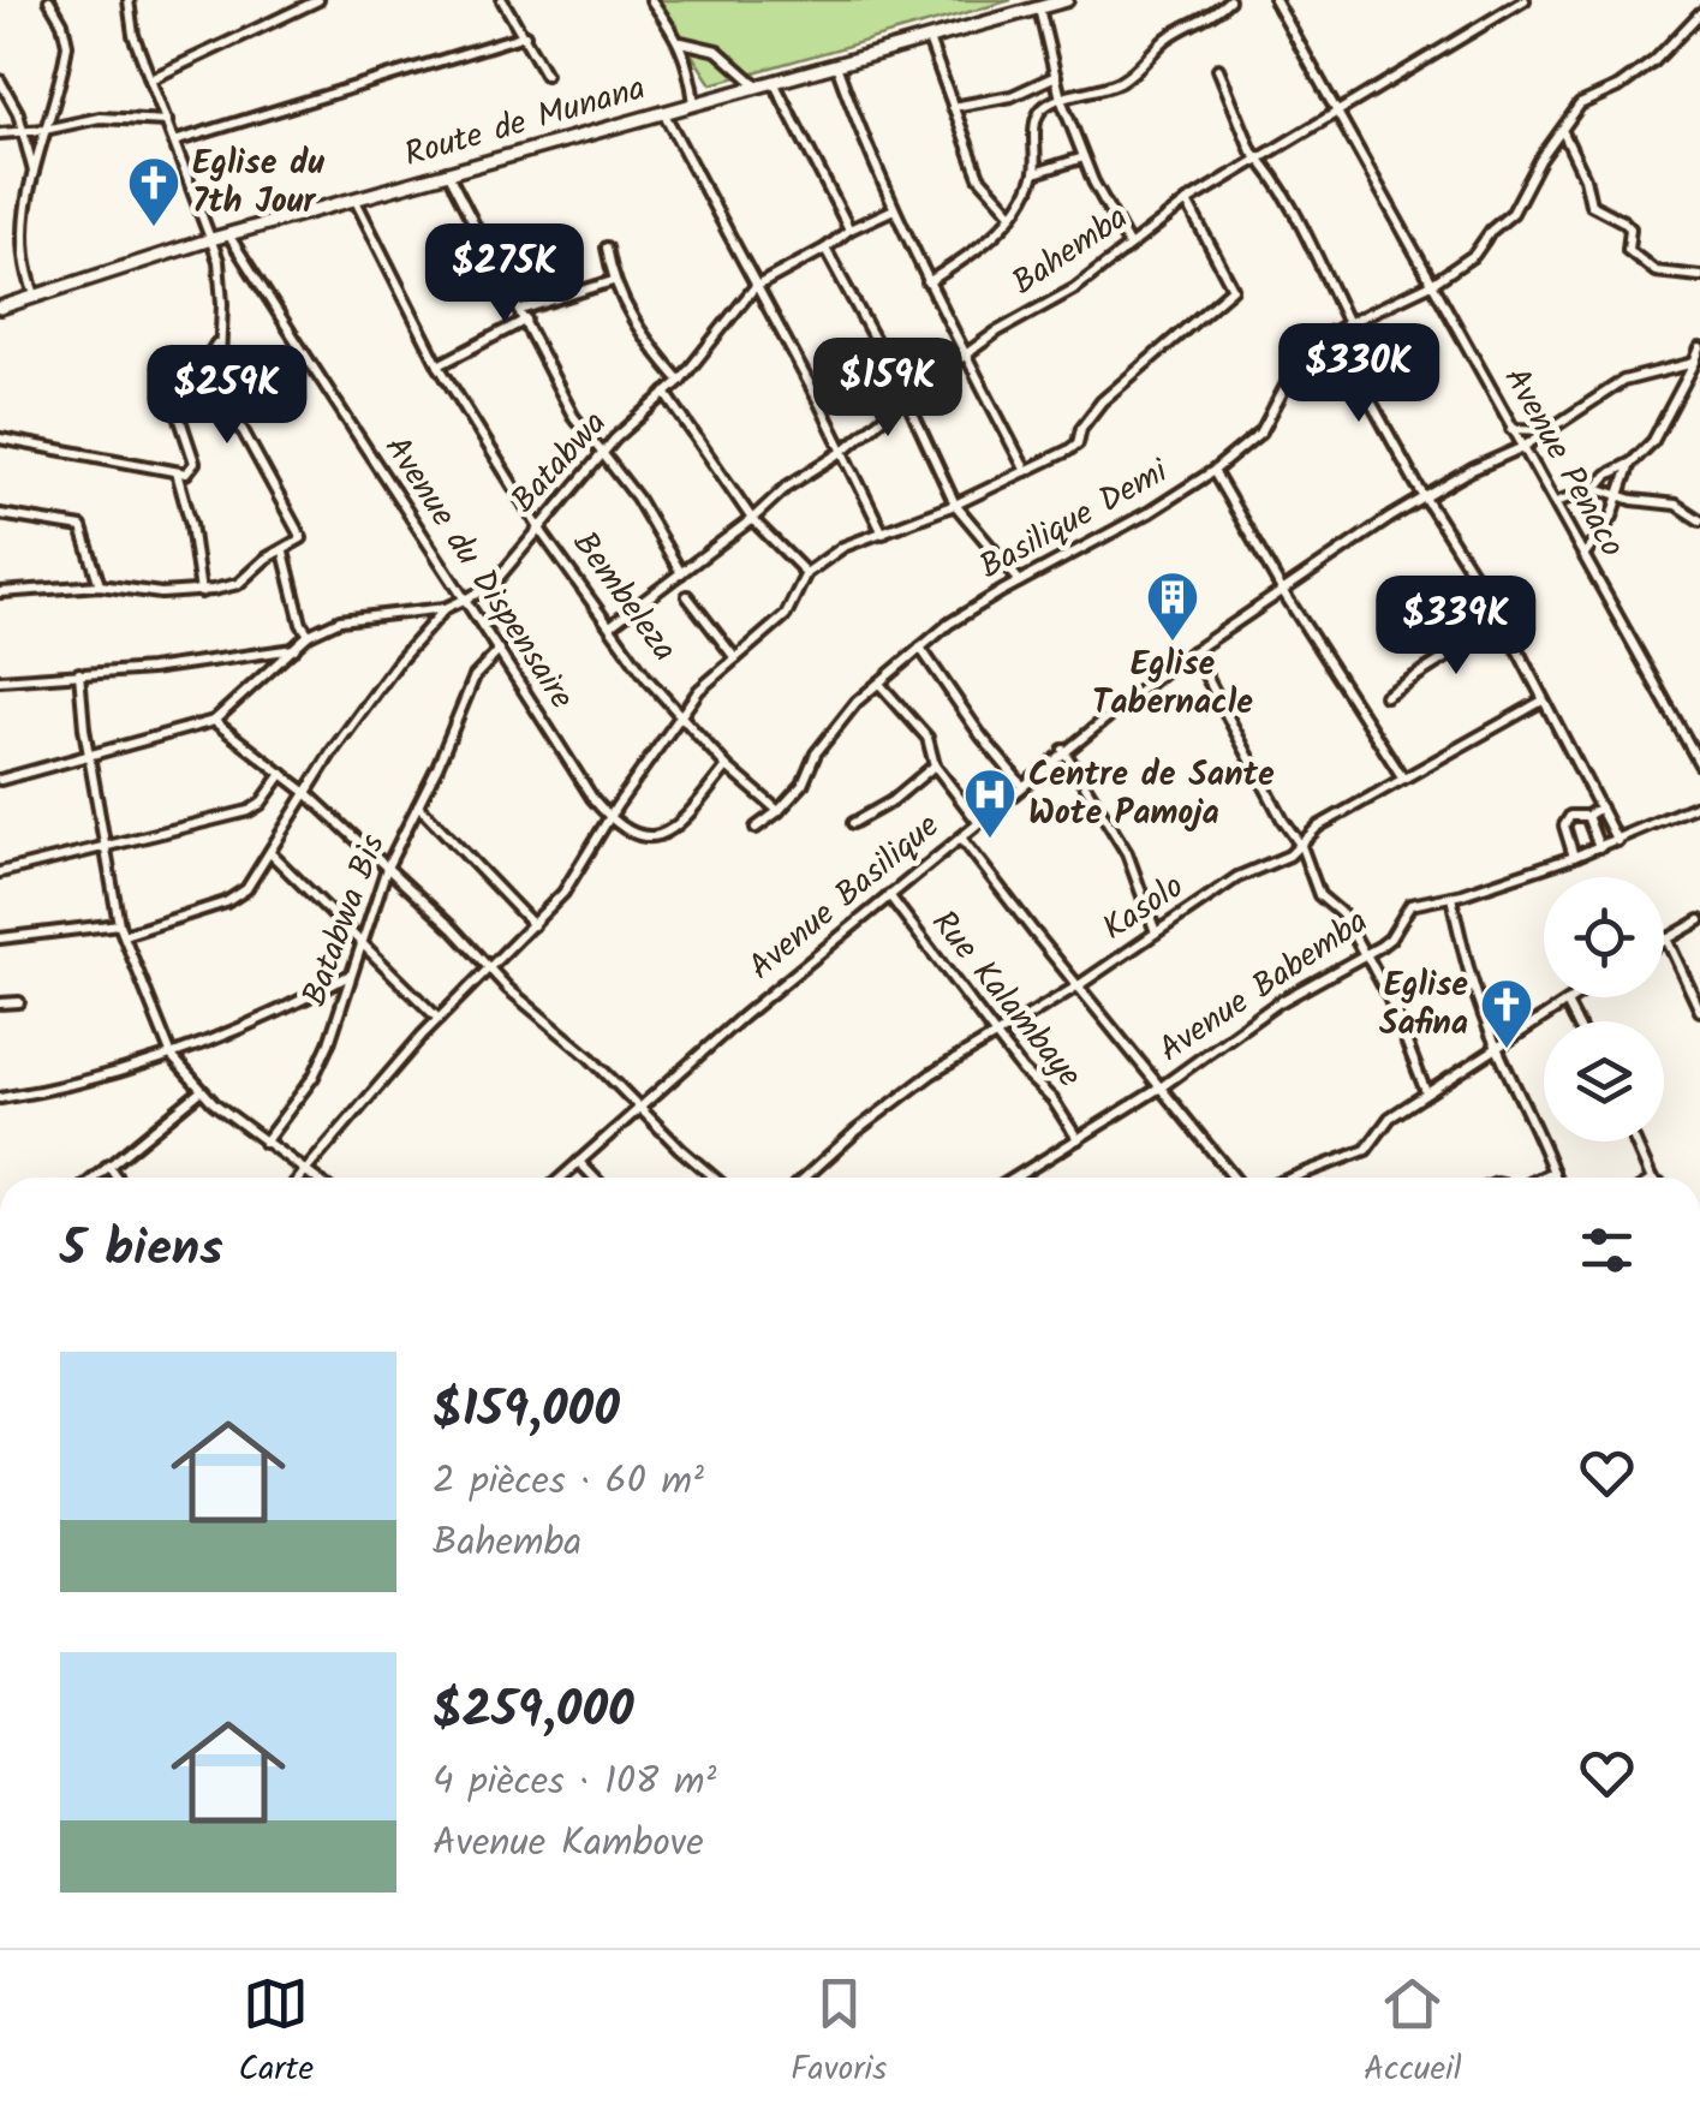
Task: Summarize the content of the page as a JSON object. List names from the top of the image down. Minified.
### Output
{"streets":{"main road":["Route de Munana"],"street":["Bahemba","Batabwa","Avenue Penaco","Basilique Demi","Avenue du Dispensaire","Bembeleza","Avenue Basilique","Kasolo","Batabwa Bis","Avenue Babemba","Rue Kalambaye"]},"crossings":[["Route de Munana","Avenue du Dispensaire"],["Route de Munana","Bembeleza"],["Bahemba","Avenue Penaco"],["Bahemba","Bembeleza"],["Batabwa","Avenue du Dispensaire"],["Batabwa","Bembeleza"],["Avenue Penaco","Basilique Demi"],["Avenue Penaco","Avenue Basilique"],["Basilique Demi","Bembeleza"],["Avenue du Dispensaire","Batabwa Bis"],["Avenue Basilique","Rue Kalambaye"],["Kasolo","Rue Kalambaye"],["Avenue Babemba","Rue Kalambaye"]],"places":{"church":["Eglise du 7th Jour","Eglise Safina"],"building":["Eglise Tabernacle"],"hospital":["Centre de Sante Wote Pamoja"]},"page":{"price":["$275K","$330K","$159K","$259K","$339K"],"heading":"5 biens","list":[{"name":"$159,000","note":"2 pièces · 60 m² · Bahemba"},{"name":"$259,000","note":"4 pièces · 108 m² · Avenue Kambove"}],"tabs":["Carte","Favoris","Accueil"]}}
